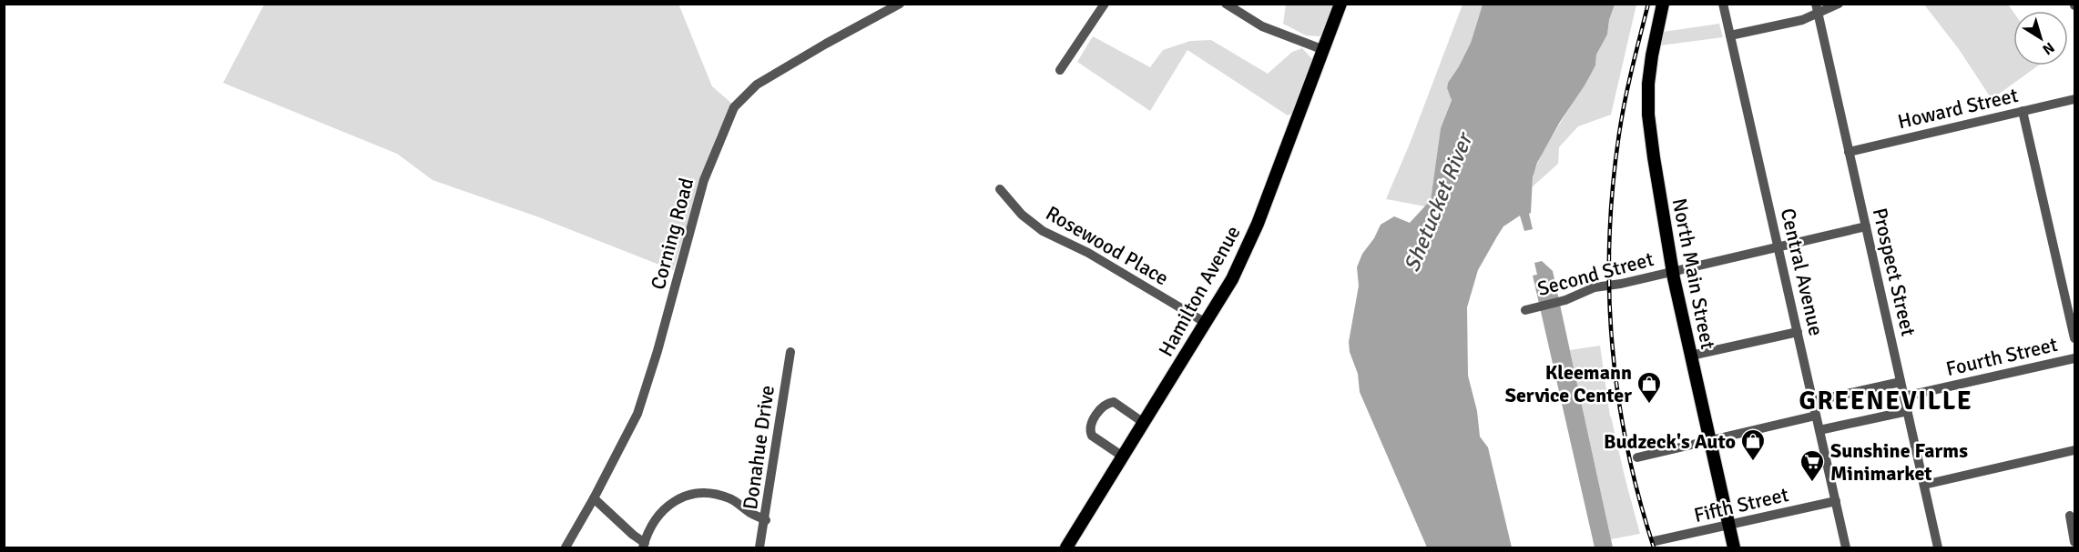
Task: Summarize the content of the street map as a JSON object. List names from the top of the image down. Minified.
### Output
{"streets":{"main road":["North Main Street","Hamilton Avenue"],"street":["Howard Street","Corning Road","Rosewood Place","Central Avenue","Prospect Street","Second Street","Fourth Street","Donahue Drive","Fifth Street"]},"crossings":[["Howard Street","Prospect Street"],["Rosewood Place","Hamilton Avenue"],["Central Avenue","Second Street"],["Central Avenue","Fifth Street"],["Prospect Street","Second Street"],["Prospect Street","Fourth Street"],["Second Street","North Main Street"],["North Main Street","Fifth Street"]],"districts":["GREENEVILLE"],"water":["Shetucket River"],"places":{"shop":["Kleemann Service Center","Budzeck's Auto"],"supermarket":["Sunshine Farms Minimarket"]},"north":"bottom right"}
